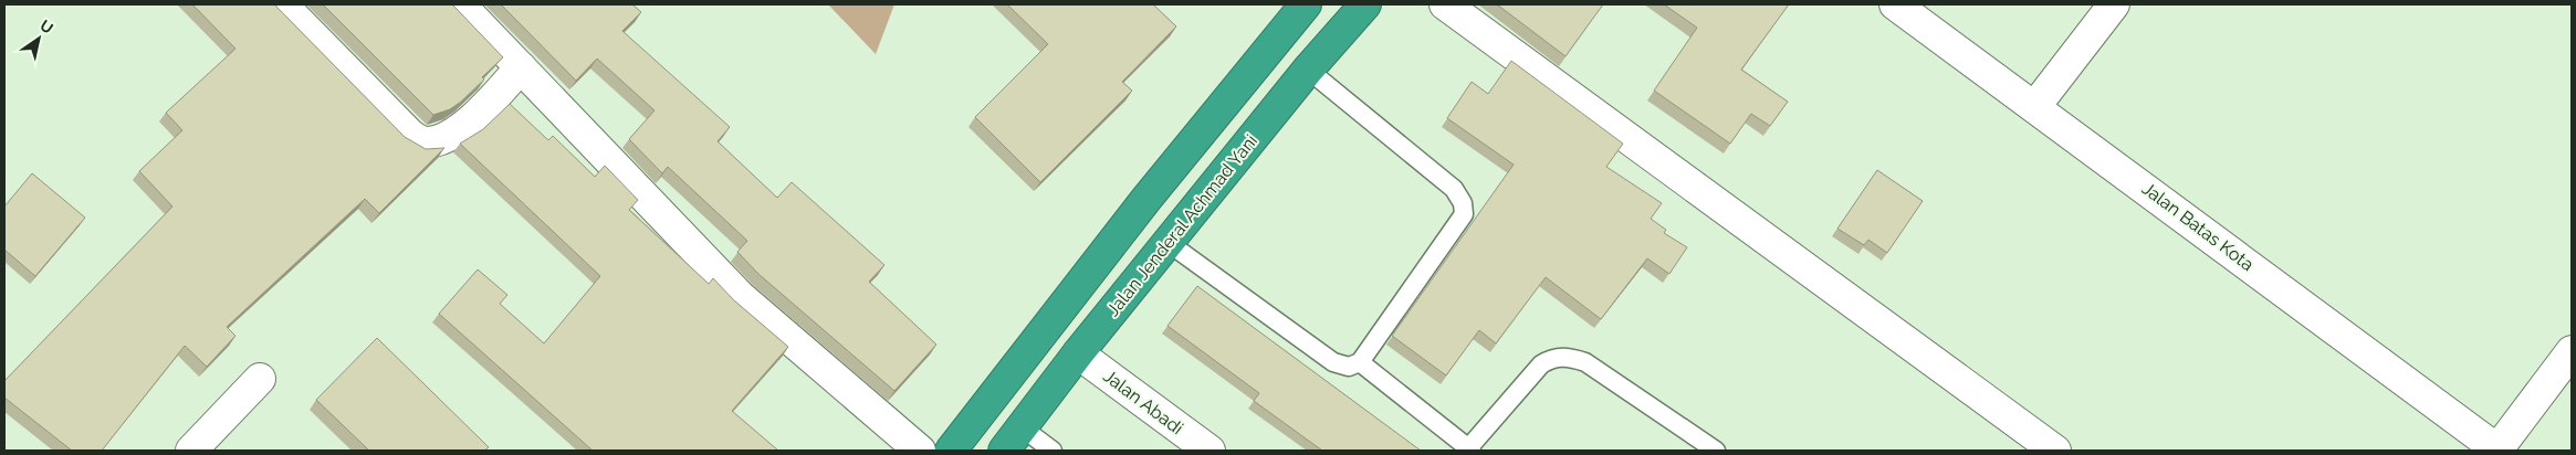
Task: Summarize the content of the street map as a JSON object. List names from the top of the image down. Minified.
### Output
{"streets":{"highway":["Jalan Jenderal Achmad Yani"],"street":["Jalan Batas Kota","Jalan Abadi"]},"crossings":[["Jalan Jenderal Achmad Yani","Jalan Abadi"]],"north":"top right"}
